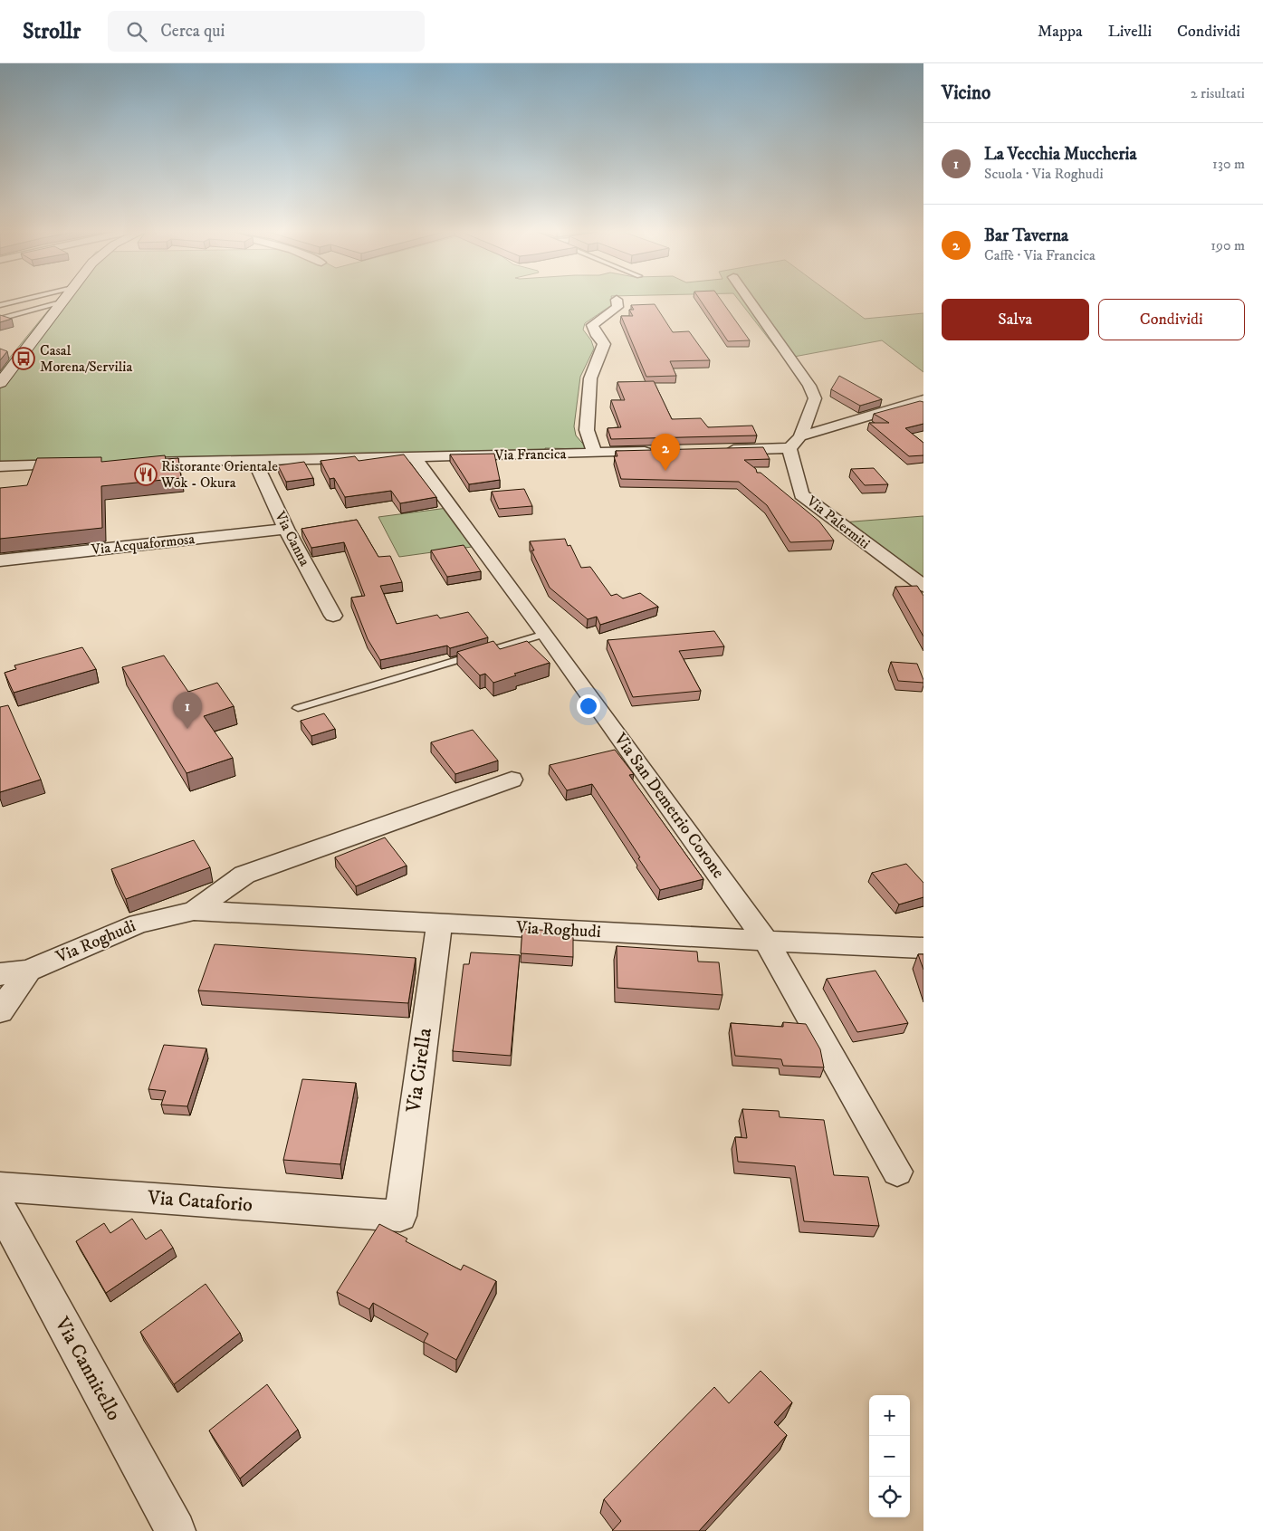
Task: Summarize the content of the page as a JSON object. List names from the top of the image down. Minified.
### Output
{"streets":{"street":["Via Francica","Via Palermiti","Via Canna","Via Acquaformosa","Via San Demetrio Corone","Via Roghudi","Via Cirella","Via Cataforio","Via Cannitello"]},"crossings":[["Via Francica","Via Canna"],["Via Francica","Via San Demetrio Corone"],["Via Canna","Via Acquaformosa"],["Via San Demetrio Corone","Via Roghudi"],["Via Roghudi","Via Cirella"],["Via Cirella","Via Cataforio"]],"places":{"bus stop":["Casal Morena/Servilia"],"restaurant":["Ristorante Orientale Wok - Okura"]},"page":{"header":"Strollr","search":"Cerca qui","nav":["Mappa","Livelli","Condividi"],"heading":["Vicino","2 risultati"],"list":[{"mark":"1","name":"La Vecchia Muccheria","note":"Scuola · Via Roghudi","value":"130 m"},{"mark":"2","name":"Bar Taverna","note":"Caffè · Via Francica","value":"190 m"}],"buttons":["Salva","Condividi"],"pins":["2","1"],"map_buttons":["+","−"]}}
